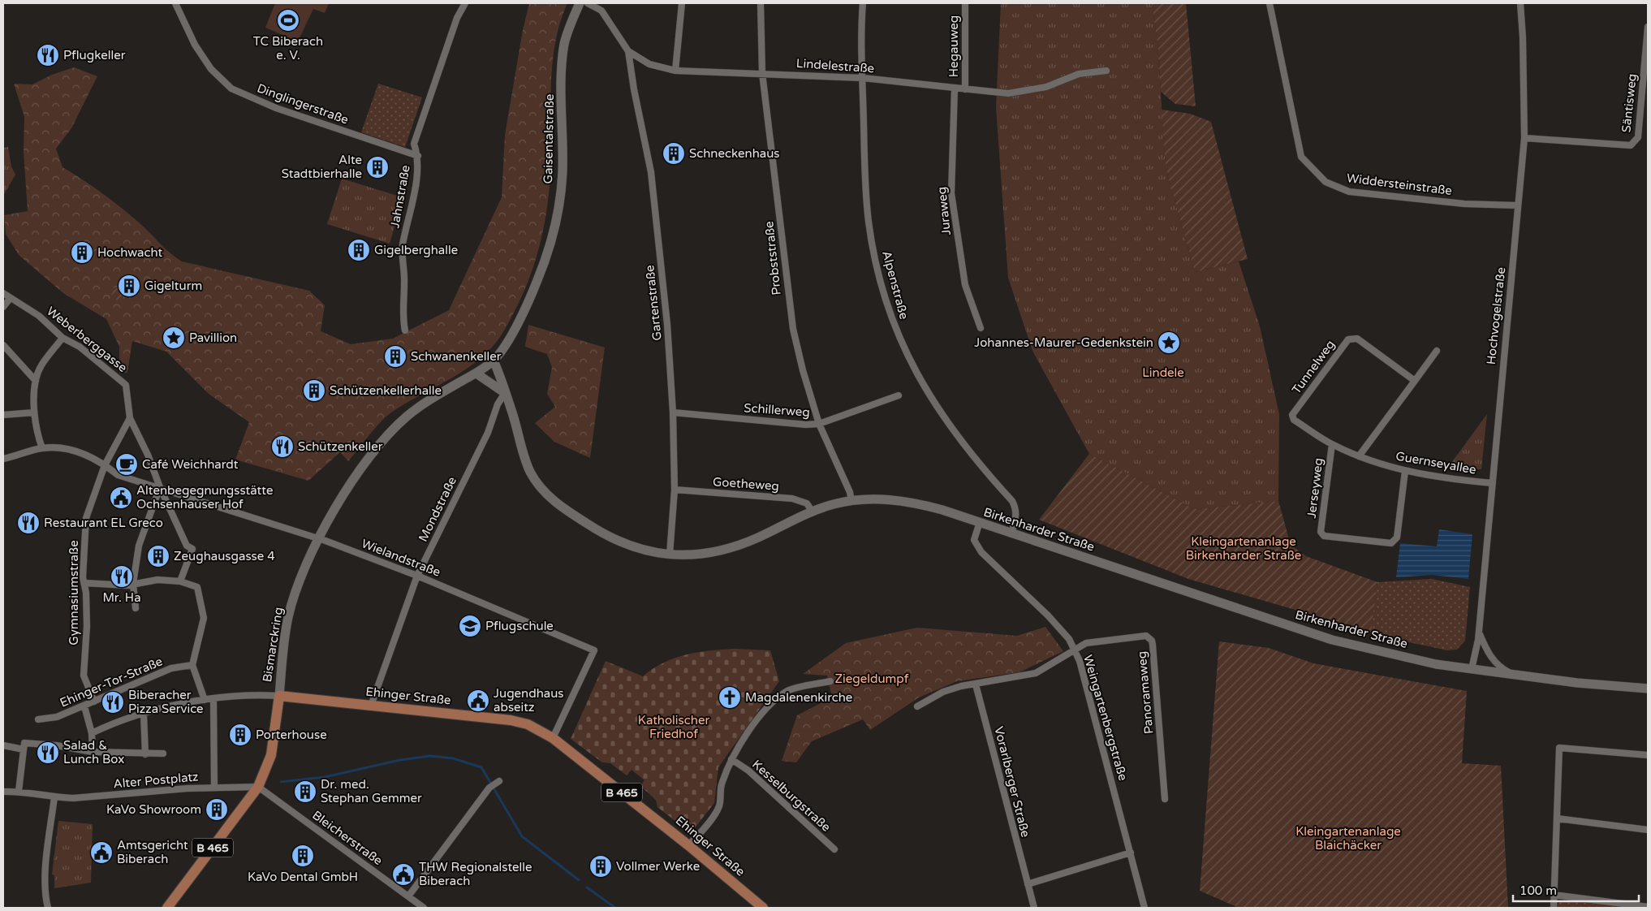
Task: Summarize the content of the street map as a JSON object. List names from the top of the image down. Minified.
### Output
{"streets":{"main road":["Gaisentalstraße","Birkenharder Straße","Bismarckring","Ehinger Straße","B 465"],"street":["Hegauweg","Lindelestraße","Säntisweg","Dinglingerstraße","Widdersteinstraße","Jahnstraße","Juraweg","Probststraße","Alpenstraße","Gartenstraße","Hochvogelstraße","Weberberggasse","Tunnelweg","Schillerweg","Guernseyallee","Goetheweg","Jerseyweg","Mondstraße","Wielandstraße","Gymnasiumstraße","Ehinger-Tor-Straße","Panoramaweg","Weingartenbergstraße","Alter Postplatz","Vorarlberger Straße","Kesselburgstraße","Bleicherstraße"]},"crossings":[["Hegauweg","Lindelestraße"],["Lindelestraße","Juraweg"],["Lindelestraße","Probststraße"],["Lindelestraße","Alpenstraße"],["Lindelestraße","Gartenstraße"],["Säntisweg","Hochvogelstraße"],["Dinglingerstraße","Jahnstraße"],["Gaisentalstraße","Birkenharder Straße"],["Gaisentalstraße","Bismarckring"],["Widdersteinstraße","Hochvogelstraße"],["Probststraße","Schillerweg"],["Probststraße","Birkenharder Straße"],["Alpenstraße","Birkenharder Straße"],["Gartenstraße","Schillerweg"],["Gartenstraße","Goetheweg"],["Gartenstraße","Birkenharder Straße"],["Hochvogelstraße","Guernseyallee"],["Hochvogelstraße","Birkenharder Straße"],["Weberberggasse","Wielandstraße"],["Weberberggasse","Gymnasiumstraße"],["Tunnelweg","Guernseyallee"],["Guernseyallee","Jerseyweg"],["Goetheweg","Birkenharder Straße"],["Mondstraße","Birkenharder Straße"],["Mondstraße","Wielandstraße"],["Mondstraße","Ehinger Straße"],["Birkenharder Straße","Bismarckring"],["Birkenharder Straße","Weingartenbergstraße"],["Wielandstraße","Gymnasiumstraße"],["Wielandstraße","Bismarckring"],["Wielandstraße","Ehinger Straße"],["Gymnasiumstraße","Ehinger-Tor-Straße"],["Bismarckring","Ehinger Straße"],["Bismarckring","Alter Postplatz"],["Bismarckring","Bleicherstraße"],["Panoramaweg","Weingartenbergstraße"],["Alter Postplatz","Bleicherstraße"]],"parks":["Lindele","Kleingartenanlage Birkenharder Straße","Ziegeldumpf","Katholischer Friedhof","Kleingartenanlage Blaichäcker"],"places":{"sports":["TC Biberach e. V."],"restaurant":["Pflugkeller","Schützenkeller","Restaurant EL Greco","Mr. Ha","Biberacher Pizza Service","Salad & Lunch Box"],"building":["Schneckenhaus","Alte Stadtbierhalle","Gigelberghalle","Hochwacht","Gigelturm","Schwanenkeller","Schützenkellerhalle","Zeughausgasse 4","Porterhouse","Dr. med. Stephan Gemmer","KaVo Showroom","KaVo Dental GmbH","Vollmer Werke"],"place":["Pavillion","Johannes-Maurer-Gedenkstein"],"cafe":["Café Weichhardt"],"public building":["Altenbegegnungsstätte Ochsenhauser Hof","Jugendhaus abseitz","Amtsgericht Biberach","THW Regionalstelle Biberach"],"school or university":["Pflugschule"],"church":["Magdalenenkirche"]},"scale_bar":"100 m"}
